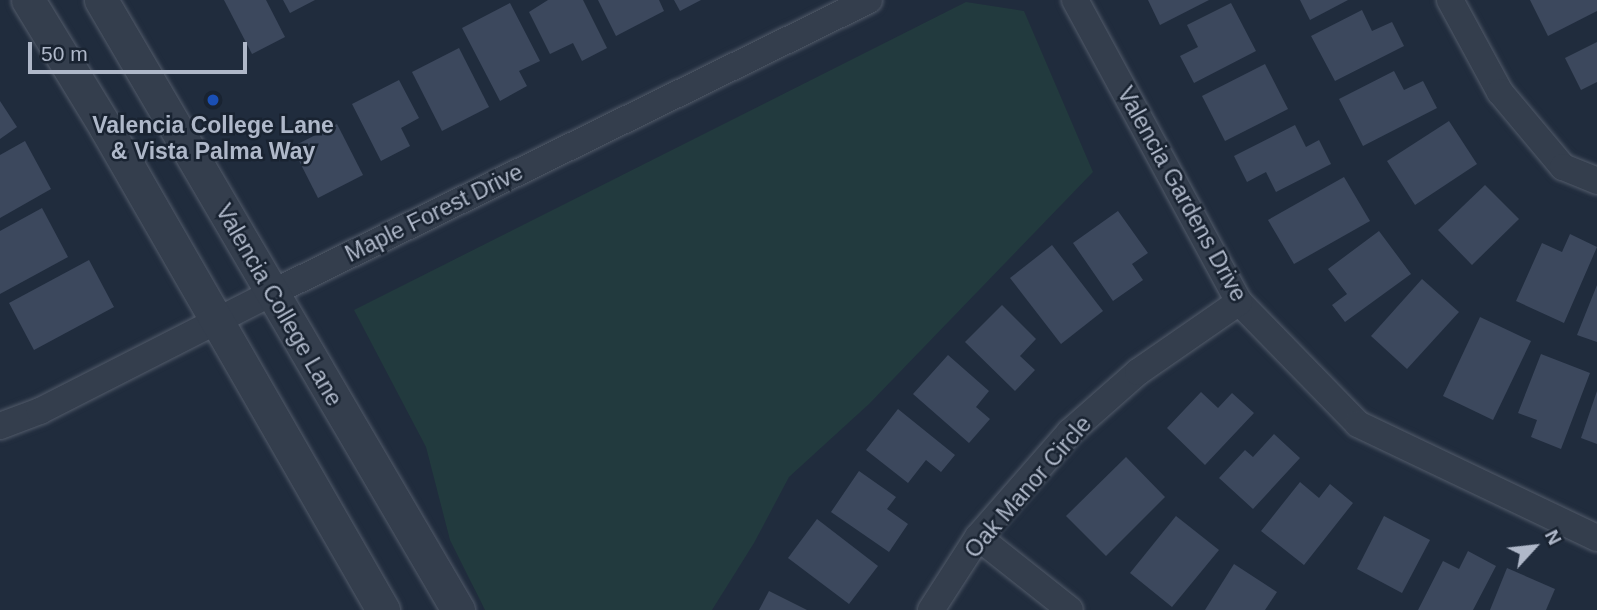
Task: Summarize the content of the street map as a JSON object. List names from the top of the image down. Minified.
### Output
{"streets":{"street":["Valencia Gardens Drive","Maple Forest Drive","Valencia College Lane","Oak Manor Circle"]},"crossings":[["Valencia Gardens Drive","Oak Manor Circle"],["Maple Forest Drive","Valencia College Lane"]],"places":["Valencia College Lane & Vista Palma Way"],"scale_bar":"50 m","north":"top right"}
